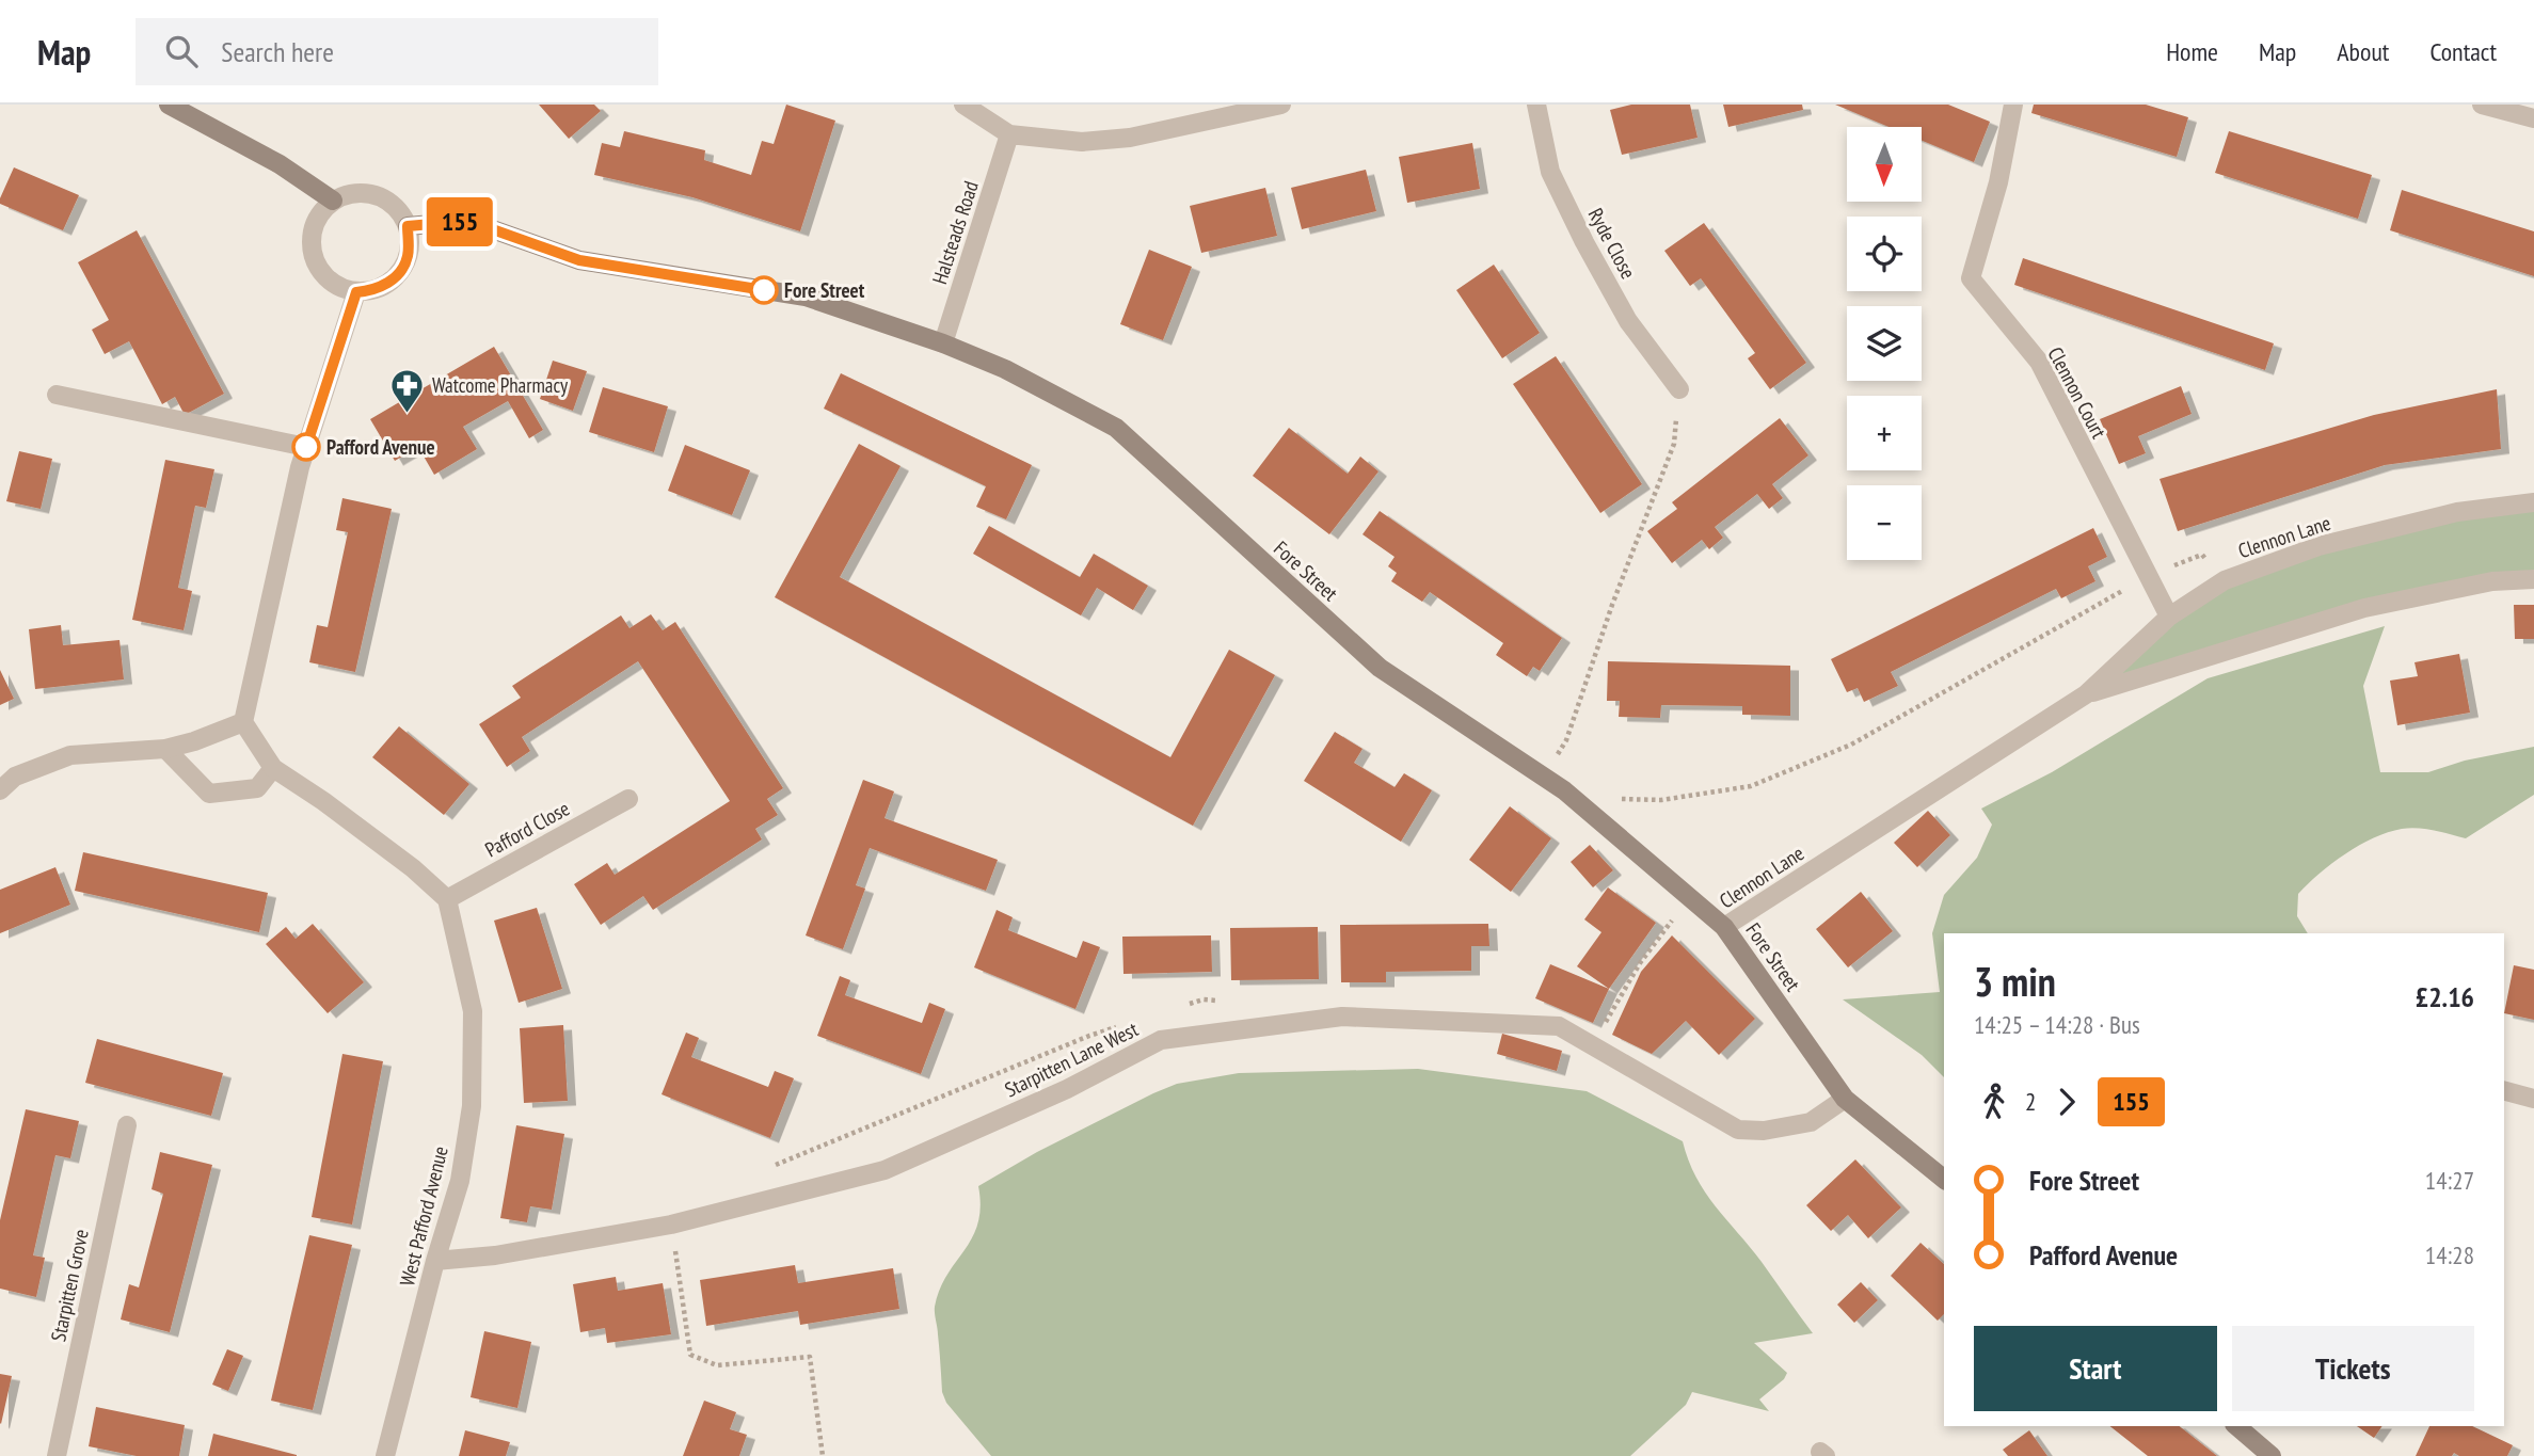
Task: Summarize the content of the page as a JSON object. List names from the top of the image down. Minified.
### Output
{"streets":{"street":["Halsteads Road","Ryde Close","Clennon Court","Clennon Lane","Fore Street","Pafford Close","Starpitten Lane West","West Pafford Avenue","Starpitten Grove"]},"crossings":[["Halsteads Road","Fore Street"],["Clennon Court","Clennon Lane"],["Clennon Lane","Fore Street"],["Fore Street","Starpitten Lane West"],["Pafford Close","West Pafford Avenue"],["Starpitten Lane West","West Pafford Avenue"]],"places":{"other":["Fore Street","Pafford Avenue"],"pharmacy":["Watcome Pharmacy"]},"lines":["bus line 155"],"north":"bottom","page":{"header":"Map","search":"Search here","nav":["Home","Map","About","Contact"],"on_map":"155","map_buttons":["+","−"],"heading":["3 min","14:25 – 14:28 · Bus","£2.16"],"legs":["2","155"],"list":[{"name":"Fore Street","value":"14:27"},{"name":"Pafford Avenue","value":"14:28"}],"buttons":["Start","Tickets"]}}
